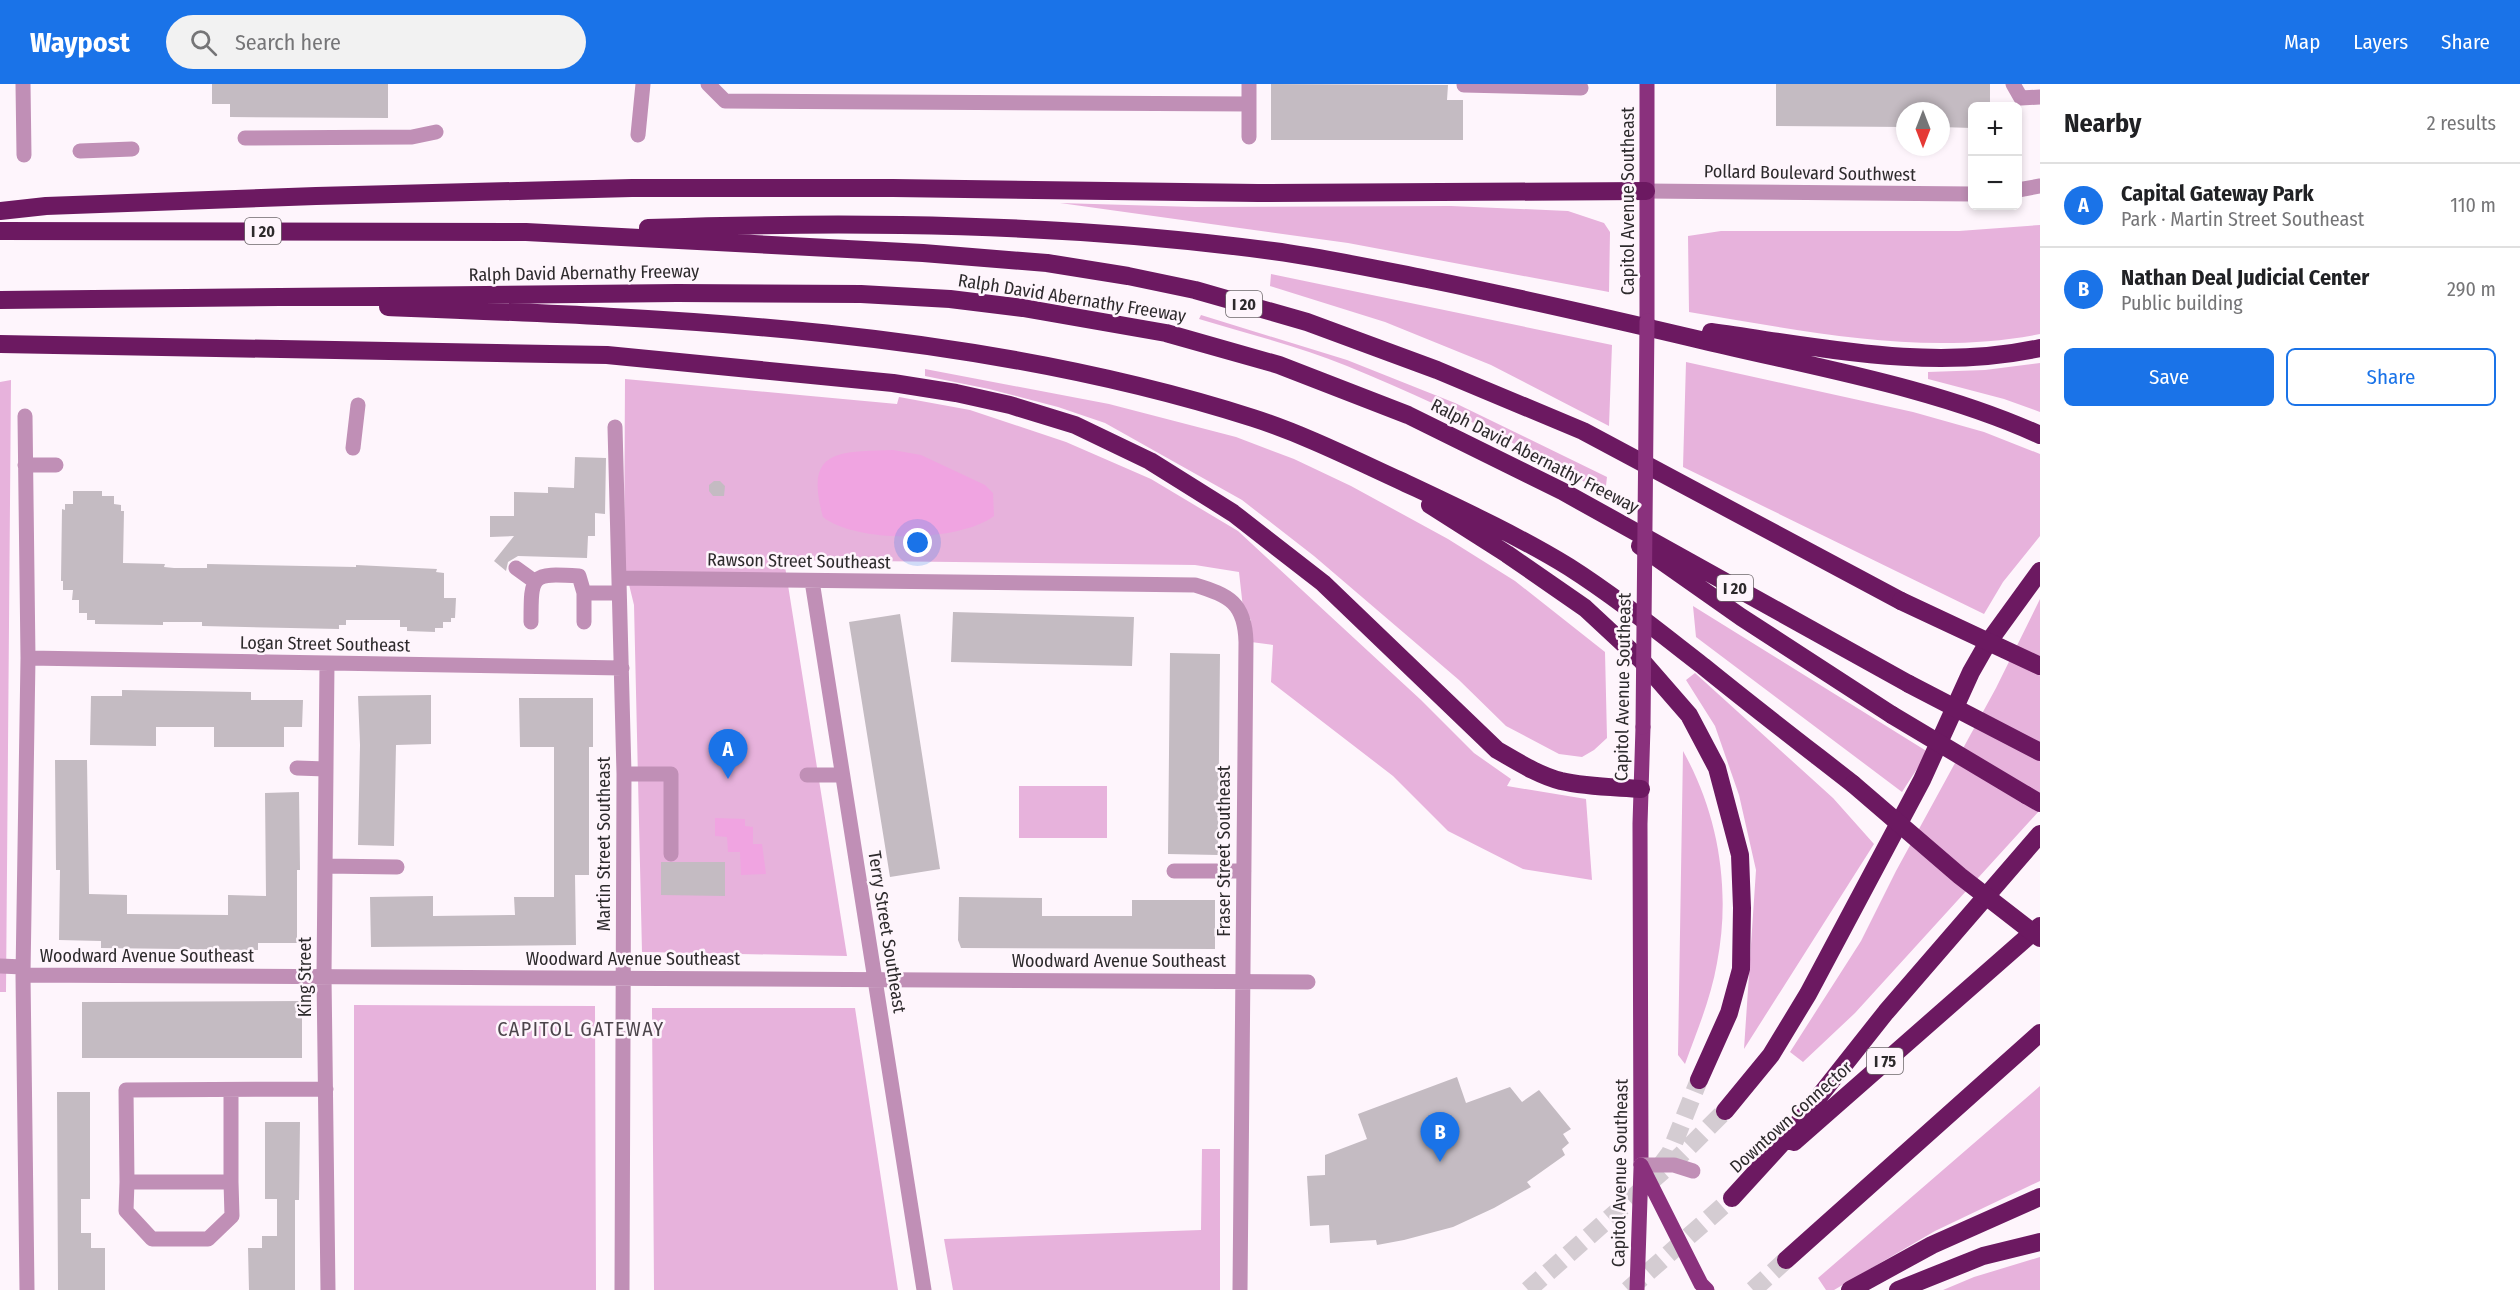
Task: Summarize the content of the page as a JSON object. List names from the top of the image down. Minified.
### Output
{"streets":{"highway":["I 20","Ralph David Abernathy Freeway","I 75","Downtown Connector"],"main road":["Capitol Avenue Southeast"],"street":["Pollard Boulevard Southwest","Rawson Street Southeast","Logan Street Southeast","Martin Street Southeast","Fraser Street Southeast","Terry Street Southeast","Woodward Avenue Southeast","King Street"]},"crossings":[["Pollard Boulevard Southwest","Capitol Avenue Southeast"],["Rawson Street Southeast","Martin Street Southeast"],["Rawson Street Southeast","Fraser Street Southeast"],["Rawson Street Southeast","Terry Street Southeast"],["Logan Street Southeast","Martin Street Southeast"],["Logan Street Southeast","King Street"],["Martin Street Southeast","Woodward Avenue Southeast"],["Fraser Street Southeast","Woodward Avenue Southeast"],["Terry Street Southeast","Woodward Avenue Southeast"],["Woodward Avenue Southeast","King Street"]],"districts":["CAPITOL GATEWAY"],"north":"bottom","page":{"header":"Waypost","search":"Search here","nav":["Map","Layers","Share"],"heading":["Nearby","2 results"],"map_buttons":["+","−"],"list":[{"mark":"A","name":"Capital Gateway Park","note":"Park · Martin Street Southeast","value":"110 m"},{"mark":"B","name":"Nathan Deal Judicial Center","note":"Public building","value":"290 m"}],"buttons":["Save","Share"],"pins":["A","B"]}}
